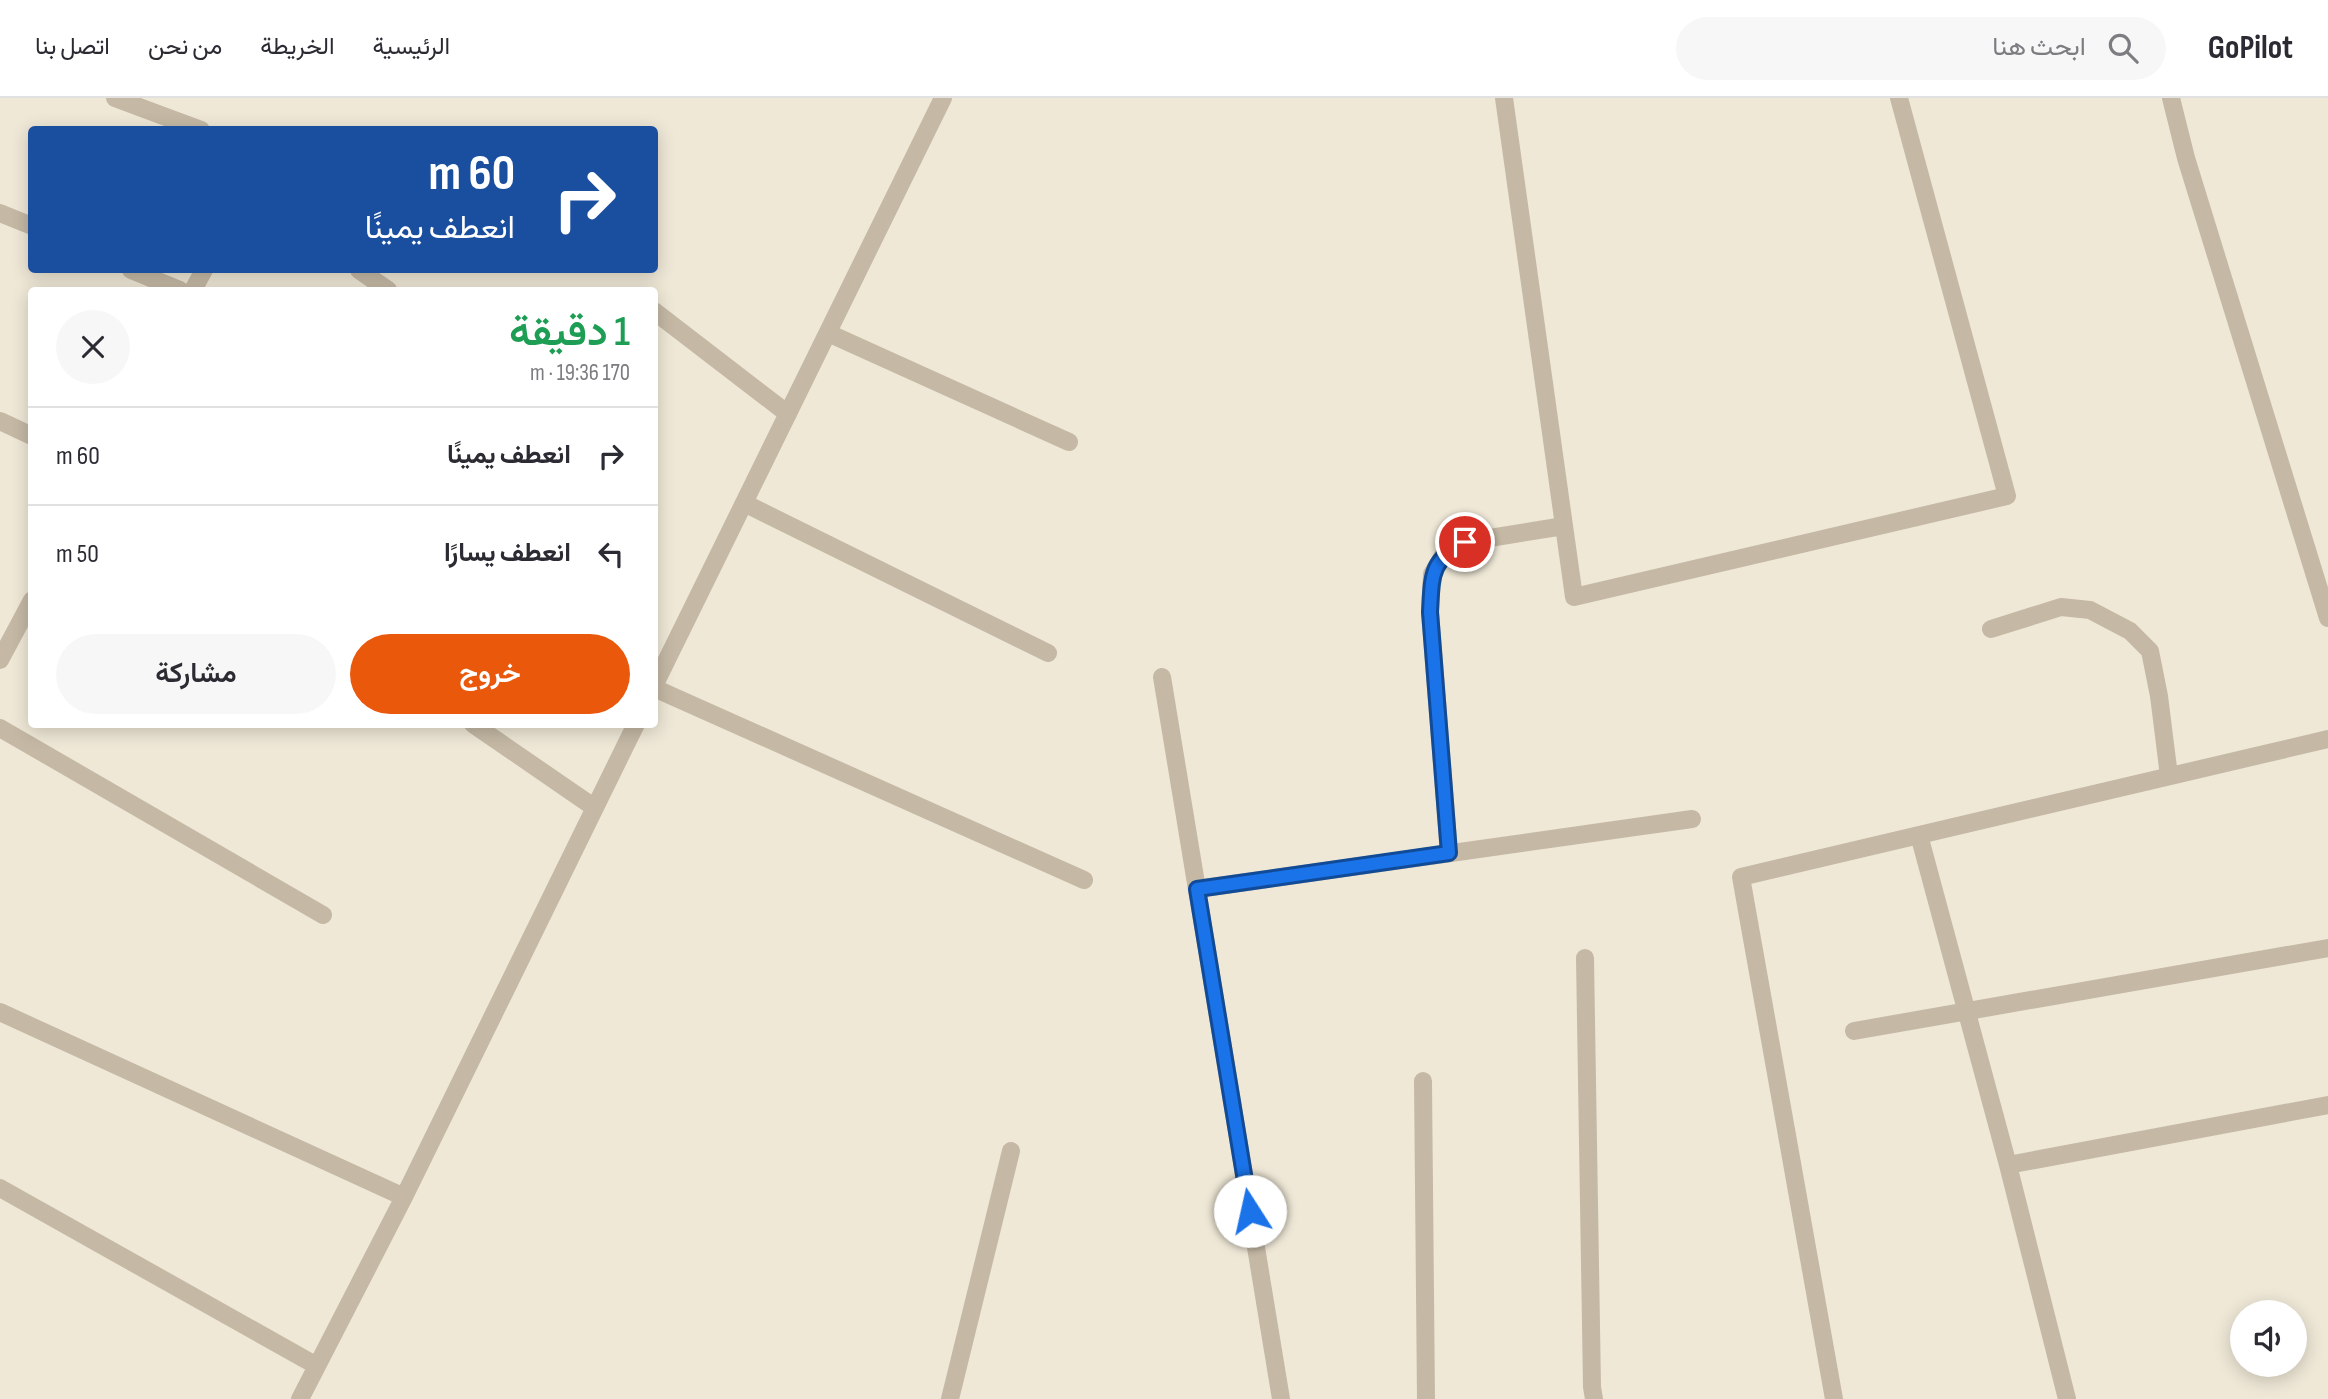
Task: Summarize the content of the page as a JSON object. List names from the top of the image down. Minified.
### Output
{"page":{"header":"GoPilot","search":"ابحث هنا","nav":["الرئيسية","الخريطة","من نحن","اتصل بنا"],"turn":["60 m","انعطف يمينًا"],"heading":["1 دقيقة","170 m · 19:36"],"list":[{"name":"انعطف يمينًا","value":"60 m"},{"name":"انعطف يسارًا","value":"50 m"}],"buttons":["خروج","مشاركة"]}}
